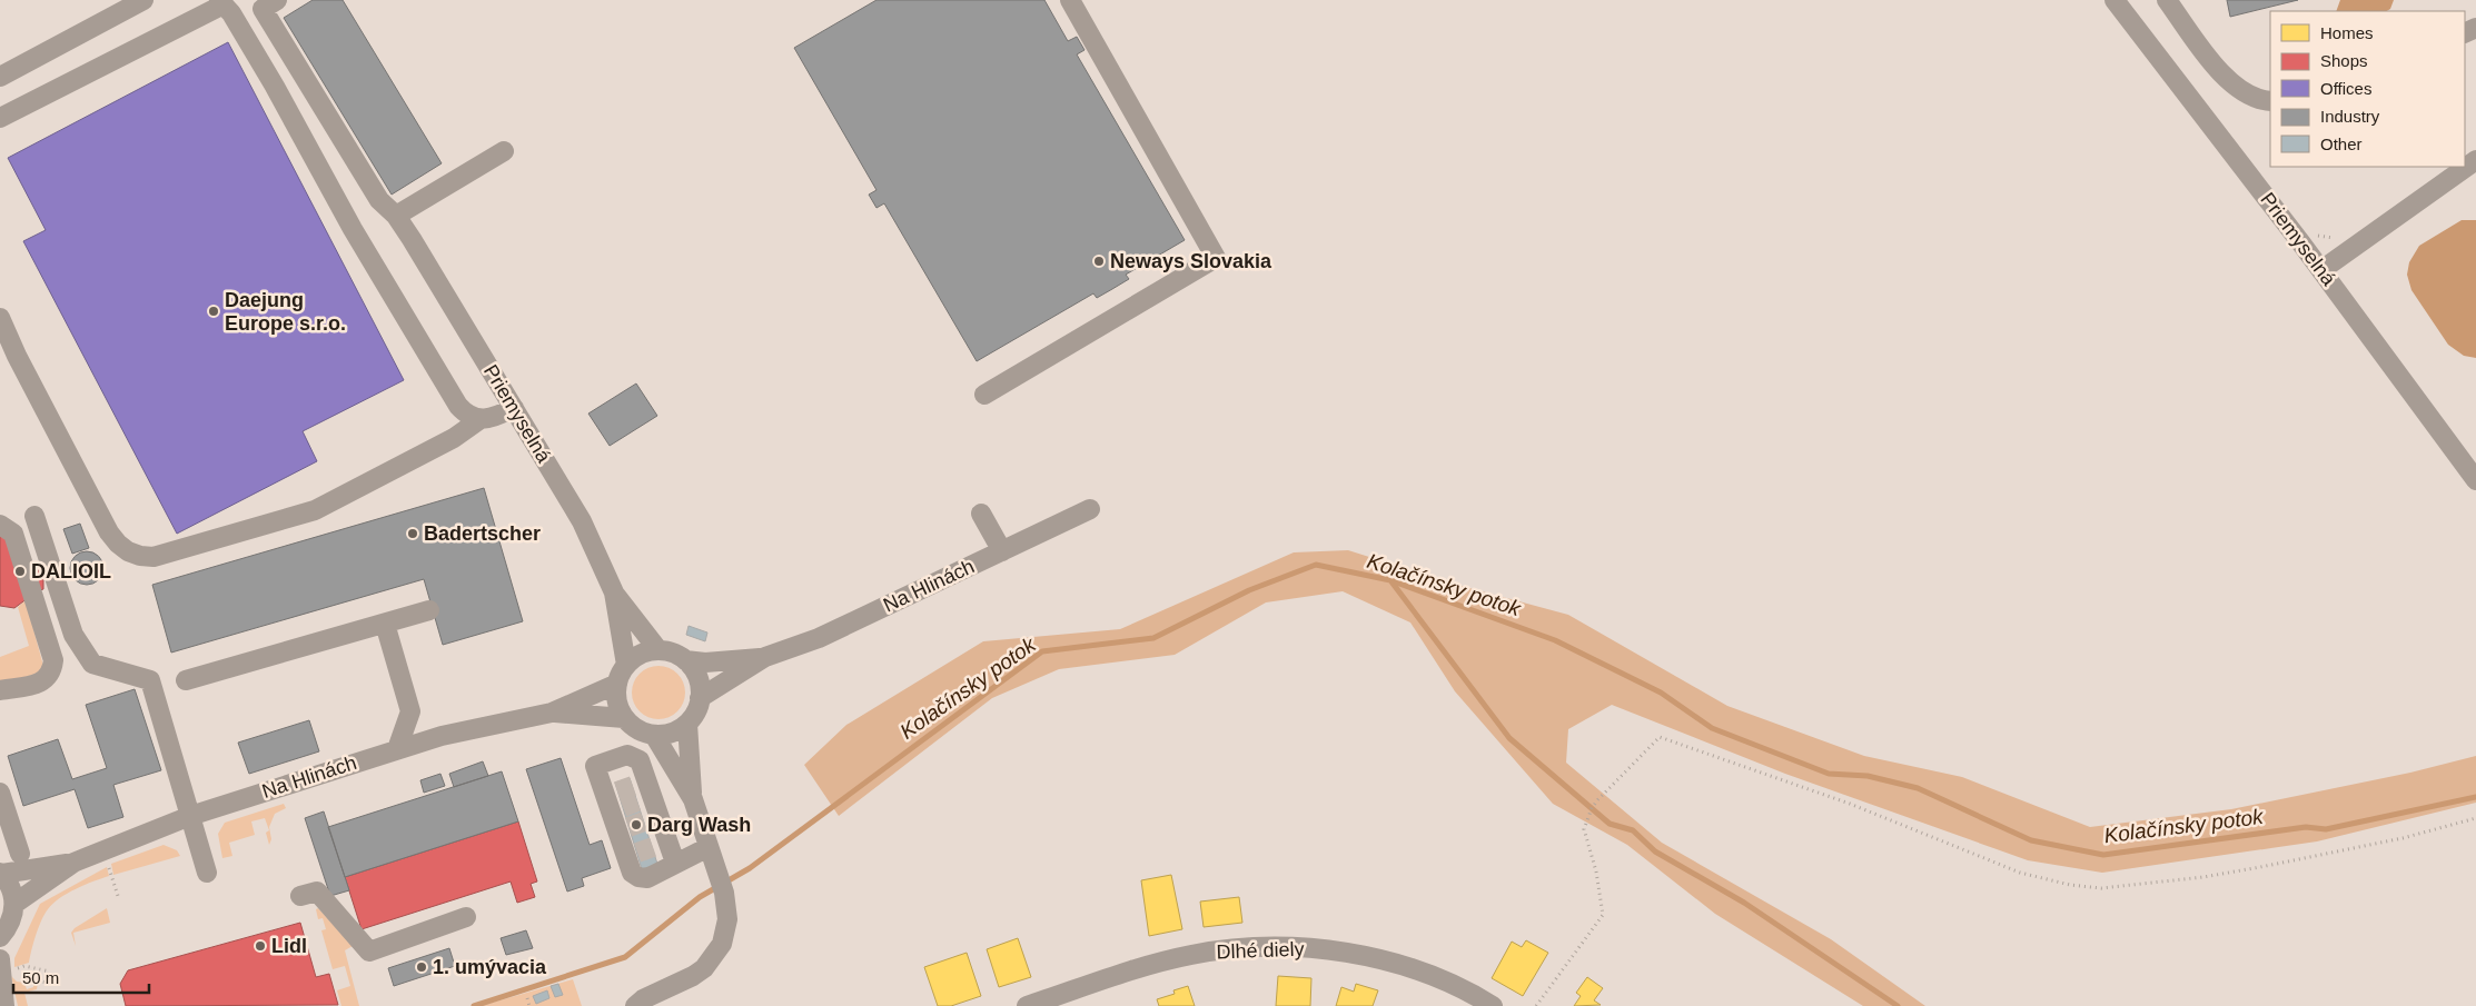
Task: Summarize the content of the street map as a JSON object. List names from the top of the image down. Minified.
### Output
{"streets":{"street":["Priemyselná","Na Hlinách","Dlhé diely"]},"crossings":[["Priemyselná","Na Hlinách"]],"water":["Kolačínsky potok"],"places":["Neways Slovakia","Daejung Europe s.r.o.","Badertscher","DALIOIL","Darg Wash","Lidl","1. umývacia"],"legend":["Homes","Shops","Offices","Industry","Other"],"scale_bar":"50 m"}
